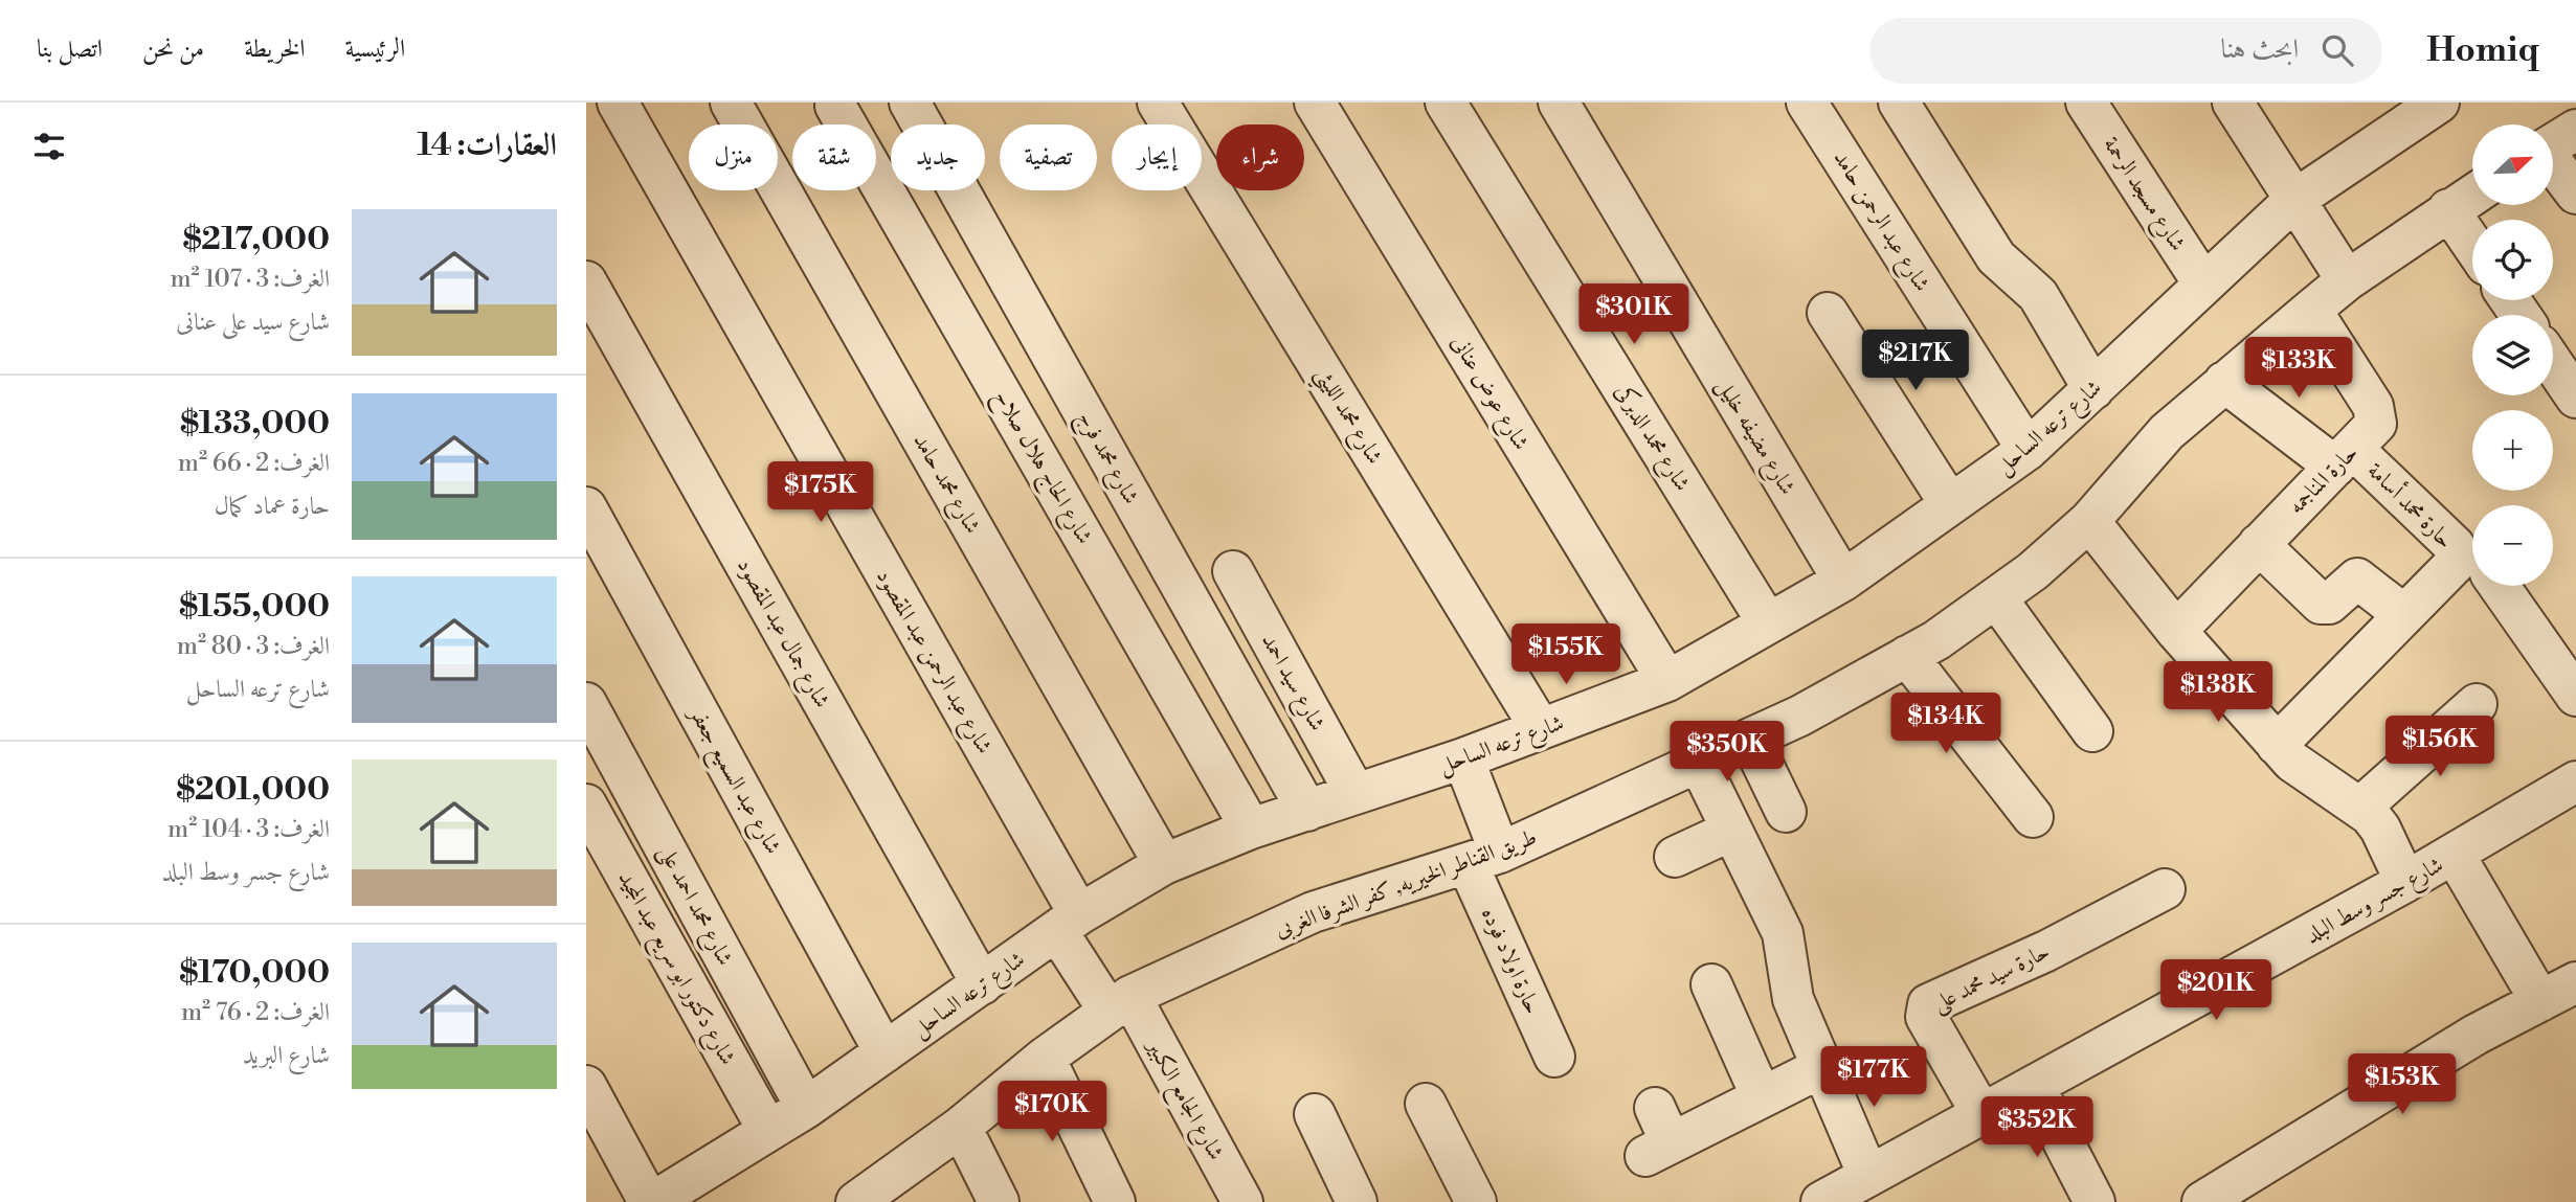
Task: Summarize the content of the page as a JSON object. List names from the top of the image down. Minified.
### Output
{"streets":{"street":["شارع مسجد الرحمة","شارع عبد الرحمن حامد","شارع عوض عنانى","شارع محمد الليثي","شارع ترعه الساحل","شارع مضيفه خليل","شارع محمد الدبركى","شارع محمد فرج","شارع الحاج هلال صلاح","حارة المناجمه","شارع محمد حامد","حارة محمد أسامة","شارع جمال عبد المقصود","شارع عبد الرحمن عبد المقصود","شارع سيد احمد","شارع عبد السميع جعفر","طريق القناطر الخيريه, كفر الشرفا الغربى","شارع جسر وسط البلد","شارع محمد احمد على","حارة اولاد فوده","شارع دكتور ابو سريع عبد المجيد","حارة سيد محمد على","شارع الجامع الكبير"]},"crossings":[["شارع مسجد الرحمة","شارع ترعه الساحل"],["شارع عبد الرحمن حامد","شارع ترعه الساحل"],["شارع عوض عنانى","شارع ترعه الساحل"],["شارع محمد الليثي","شارع ترعه الساحل"],["شارع ترعه الساحل","شارع مضيفه خليل"],["شارع ترعه الساحل","شارع محمد الدبركى"],["شارع ترعه الساحل","شارع محمد فرج"],["شارع ترعه الساحل","شارع الحاج هلال صلاح"],["شارع ترعه الساحل","شارع محمد حامد"],["شارع ترعه الساحل","شارع جمال عبد المقصود"],["شارع ترعه الساحل","شارع عبد الرحمن عبد المقصود"],["شارع ترعه الساحل","شارع سيد احمد"],["شارع ترعه الساحل","شارع عبد السميع جعفر"],["شارع ترعه الساحل","شارع محمد احمد على"],["شارع ترعه الساحل","حارة اولاد فوده"],["شارع ترعه الساحل","شارع دكتور ابو سريع عبد المجيد"],["حارة المناجمه","حارة محمد أسامة"],["حارة المناجمه","طريق القناطر الخيريه, كفر الشرفا الغربى"],["حارة محمد أسامة","طريق القناطر الخيريه, كفر الشرفا الغربى"],["شارع عبد الرحمن عبد المقصود","طريق القناطر الخيريه, كفر الشرفا الغربى"],["شارع عبد الرحمن عبد المقصود","شارع الجامع الكبير"],["طريق القناطر الخيريه, كفر الشرفا الغربى","حارة اولاد فوده"],["طريق القناطر الخيريه, كفر الشرفا الغربى","شارع الجامع الكبير"],["شارع جسر وسط البلد","حارة سيد محمد على"]],"north":"top right","page":{"header":"Homiq","search":"ابحث هنا","nav":["الرئيسية","الخريطة","من نحن","اتصل بنا"],"heading":"العقارات: 14","map_buttons":["+","−"],"chip":["شراء","إيجار","تصفية","جديد","شقة","منزل"],"list":[{"name":"$217,000","note":"الغرف: 3 · 107 m² · شارع سيد على عنانى"},{"name":"$133,000","note":"الغرف: 2 · 66 m² · حارة عماد كمال"},{"name":"$155,000","note":"الغرف: 3 · 80 m² · شارع ترعه الساحل"},{"name":"$201,000","note":"الغرف: 3 · 104 m² · شارع جسر وسط البلد"},{"name":"$170,000","note":"الغرف: 2 · 76 m² · شارع البريد"}],"price":["$301K","$217K","$133K","$175K","$155K","$138K","$134K","$156K","$350K","$201K","$177K","$153K","$170K","$352K"]}}
